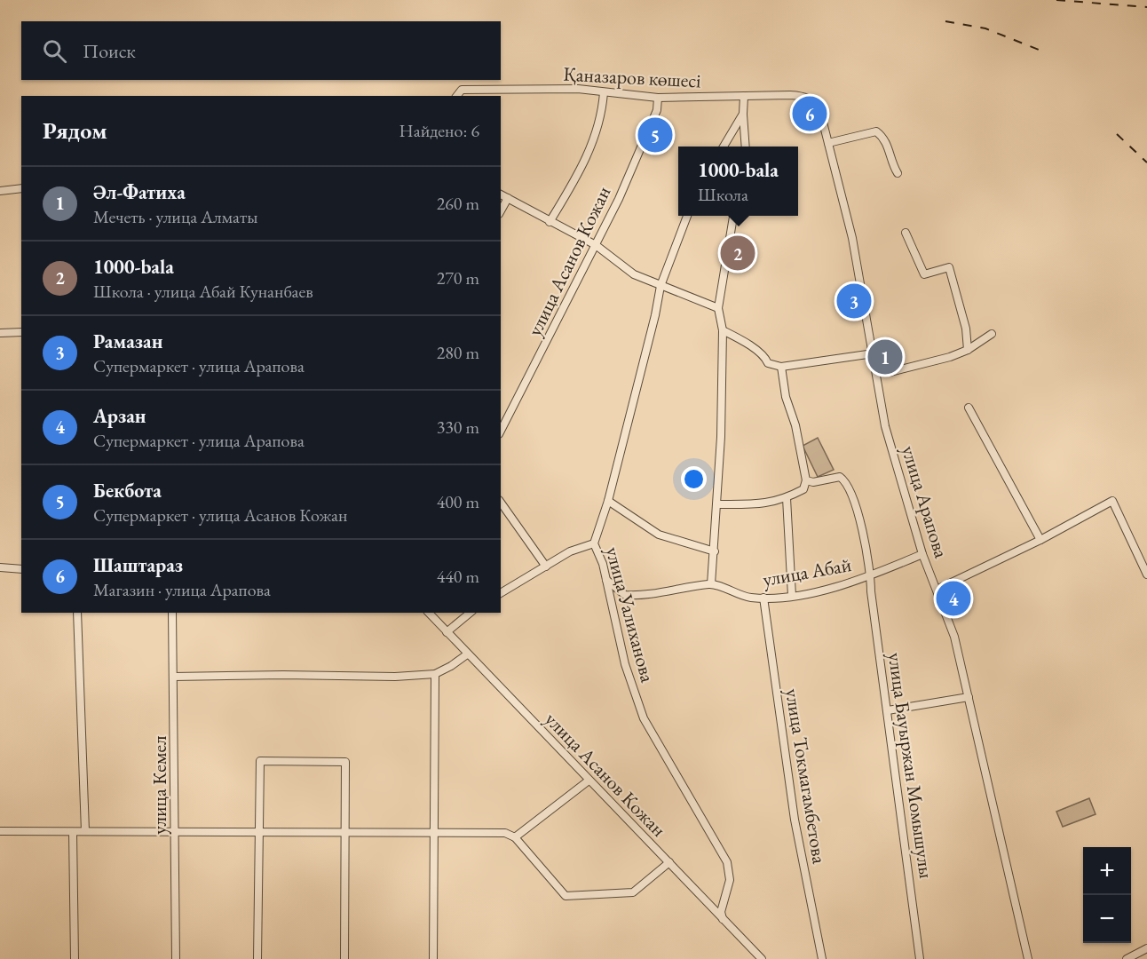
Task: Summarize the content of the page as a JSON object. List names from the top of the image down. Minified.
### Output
{"streets":{"street":["Қаназаров көшесі","улица Асанов Кожан","улица Арапова","улица Абай","улица Уалиханова","улица Бауыржан Момышулы","улица Токмагамбетова","улица Кемел"]},"crossings":[["Қаназаров көшесі","улица Асанов Кожан"],["Қаназаров көшесі","улица Арапова"],["улица Асанов Кожан","улица Уалиханова"],["улица Арапова","улица Абай"],["улица Абай","улица Уалиханова"],["улица Абай","улица Бауыржан Момышулы"],["улица Абай","улица Токмагамбетова"]],"page":{"search":"Поиск","pins":["6","5","2","3","1","4"],"heading":["Рядом","Найдено: 6"],"popup":["1000-bala","Школа"],"list":[{"mark":"1","name":"Әл-Фатиха","note":"Мечеть · улица Алматы","value":"260 m"},{"mark":"2","name":"1000-bala","note":"Школа · улица Абай Кунанбаев","value":"270 m"},{"mark":"3","name":"Рамазан","note":"Супермаркет · улица Арапова","value":"280 m"},{"mark":"4","name":"Арзан","note":"Супермаркет · улица Арапова","value":"330 m"},{"mark":"5","name":"Бекбота","note":"Супермаркет · улица Асанов Кожан","value":"400 m"},{"mark":"6","name":"Шаштараз","note":"Магазин · улица Арапова","value":"440 m"}],"map_buttons":["+","−"]}}
